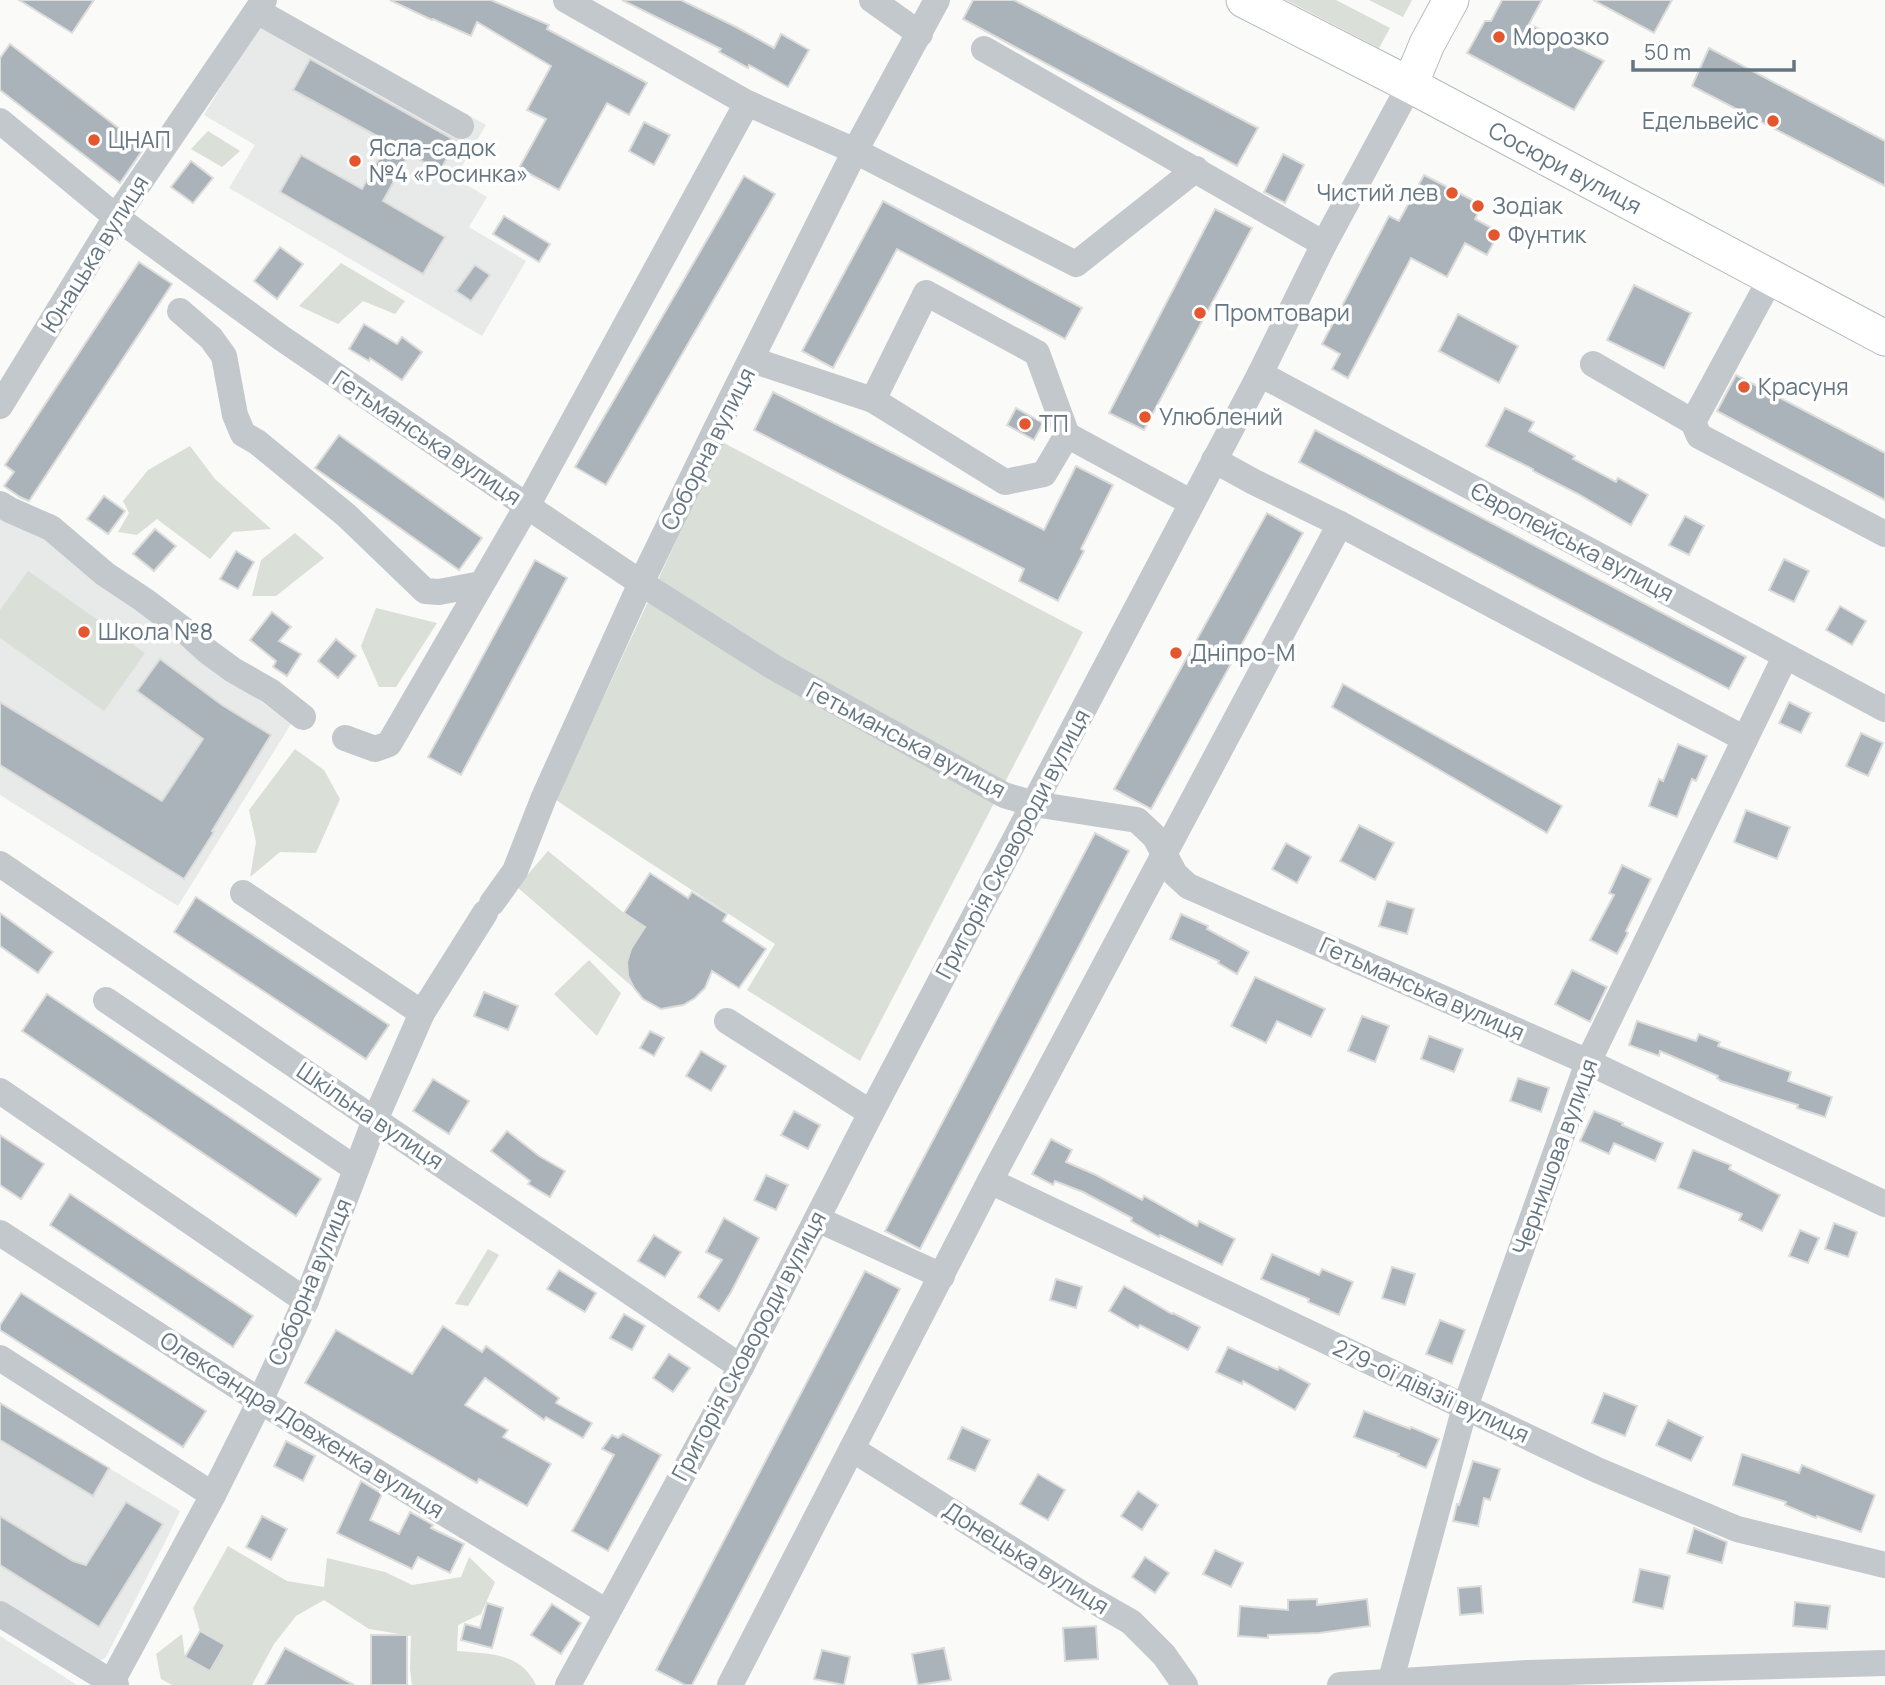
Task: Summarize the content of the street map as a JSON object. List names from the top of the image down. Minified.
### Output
{"streets":{"main road":["Сосюри вулиця","Григорія Сковороди вулиця"],"street":["Юнацька вулиця","Гетьманська вулиця","Соборна вулиця","Європейська вулиця","Шкільна вулиця","Чернишова вулиця","279-ої дівізії вулиця","Олександра Довженка вулиця","Донецька вулиця"]},"crossings":[["Сосюри вулиця","Григорія Сковороди вулиця"],["Юнацька вулиця","Гетьманська вулиця"],["Гетьманська вулиця","Соборна вулиця"],["Гетьманська вулиця","Григорія Сковороди вулиця"],["Гетьманська вулиця","Чернишова вулиця"],["Соборна вулиця","Шкільна вулиця"],["Соборна вулиця","Олександра Довженка вулиця"],["Європейська вулиця","Григорія Сковороди вулиця"],["Європейська вулиця","Чернишова вулиця"],["Григорія Сковороди вулиця","Шкільна вулиця"],["Григорія Сковороди вулиця","Олександра Довженка вулиця"],["Чернишова вулиця","279-ої дівізії вулиця"]],"places":["Морозко","Едельвейс","ЦНАП","Ясла-садок №4 «Росинка»","Чистий лев","Зодіак","Фунтик","Промтовари","Красуня","Улюблений","ТП","Школа №8","Днiпро-М"],"scale_bar":"50 m"}
